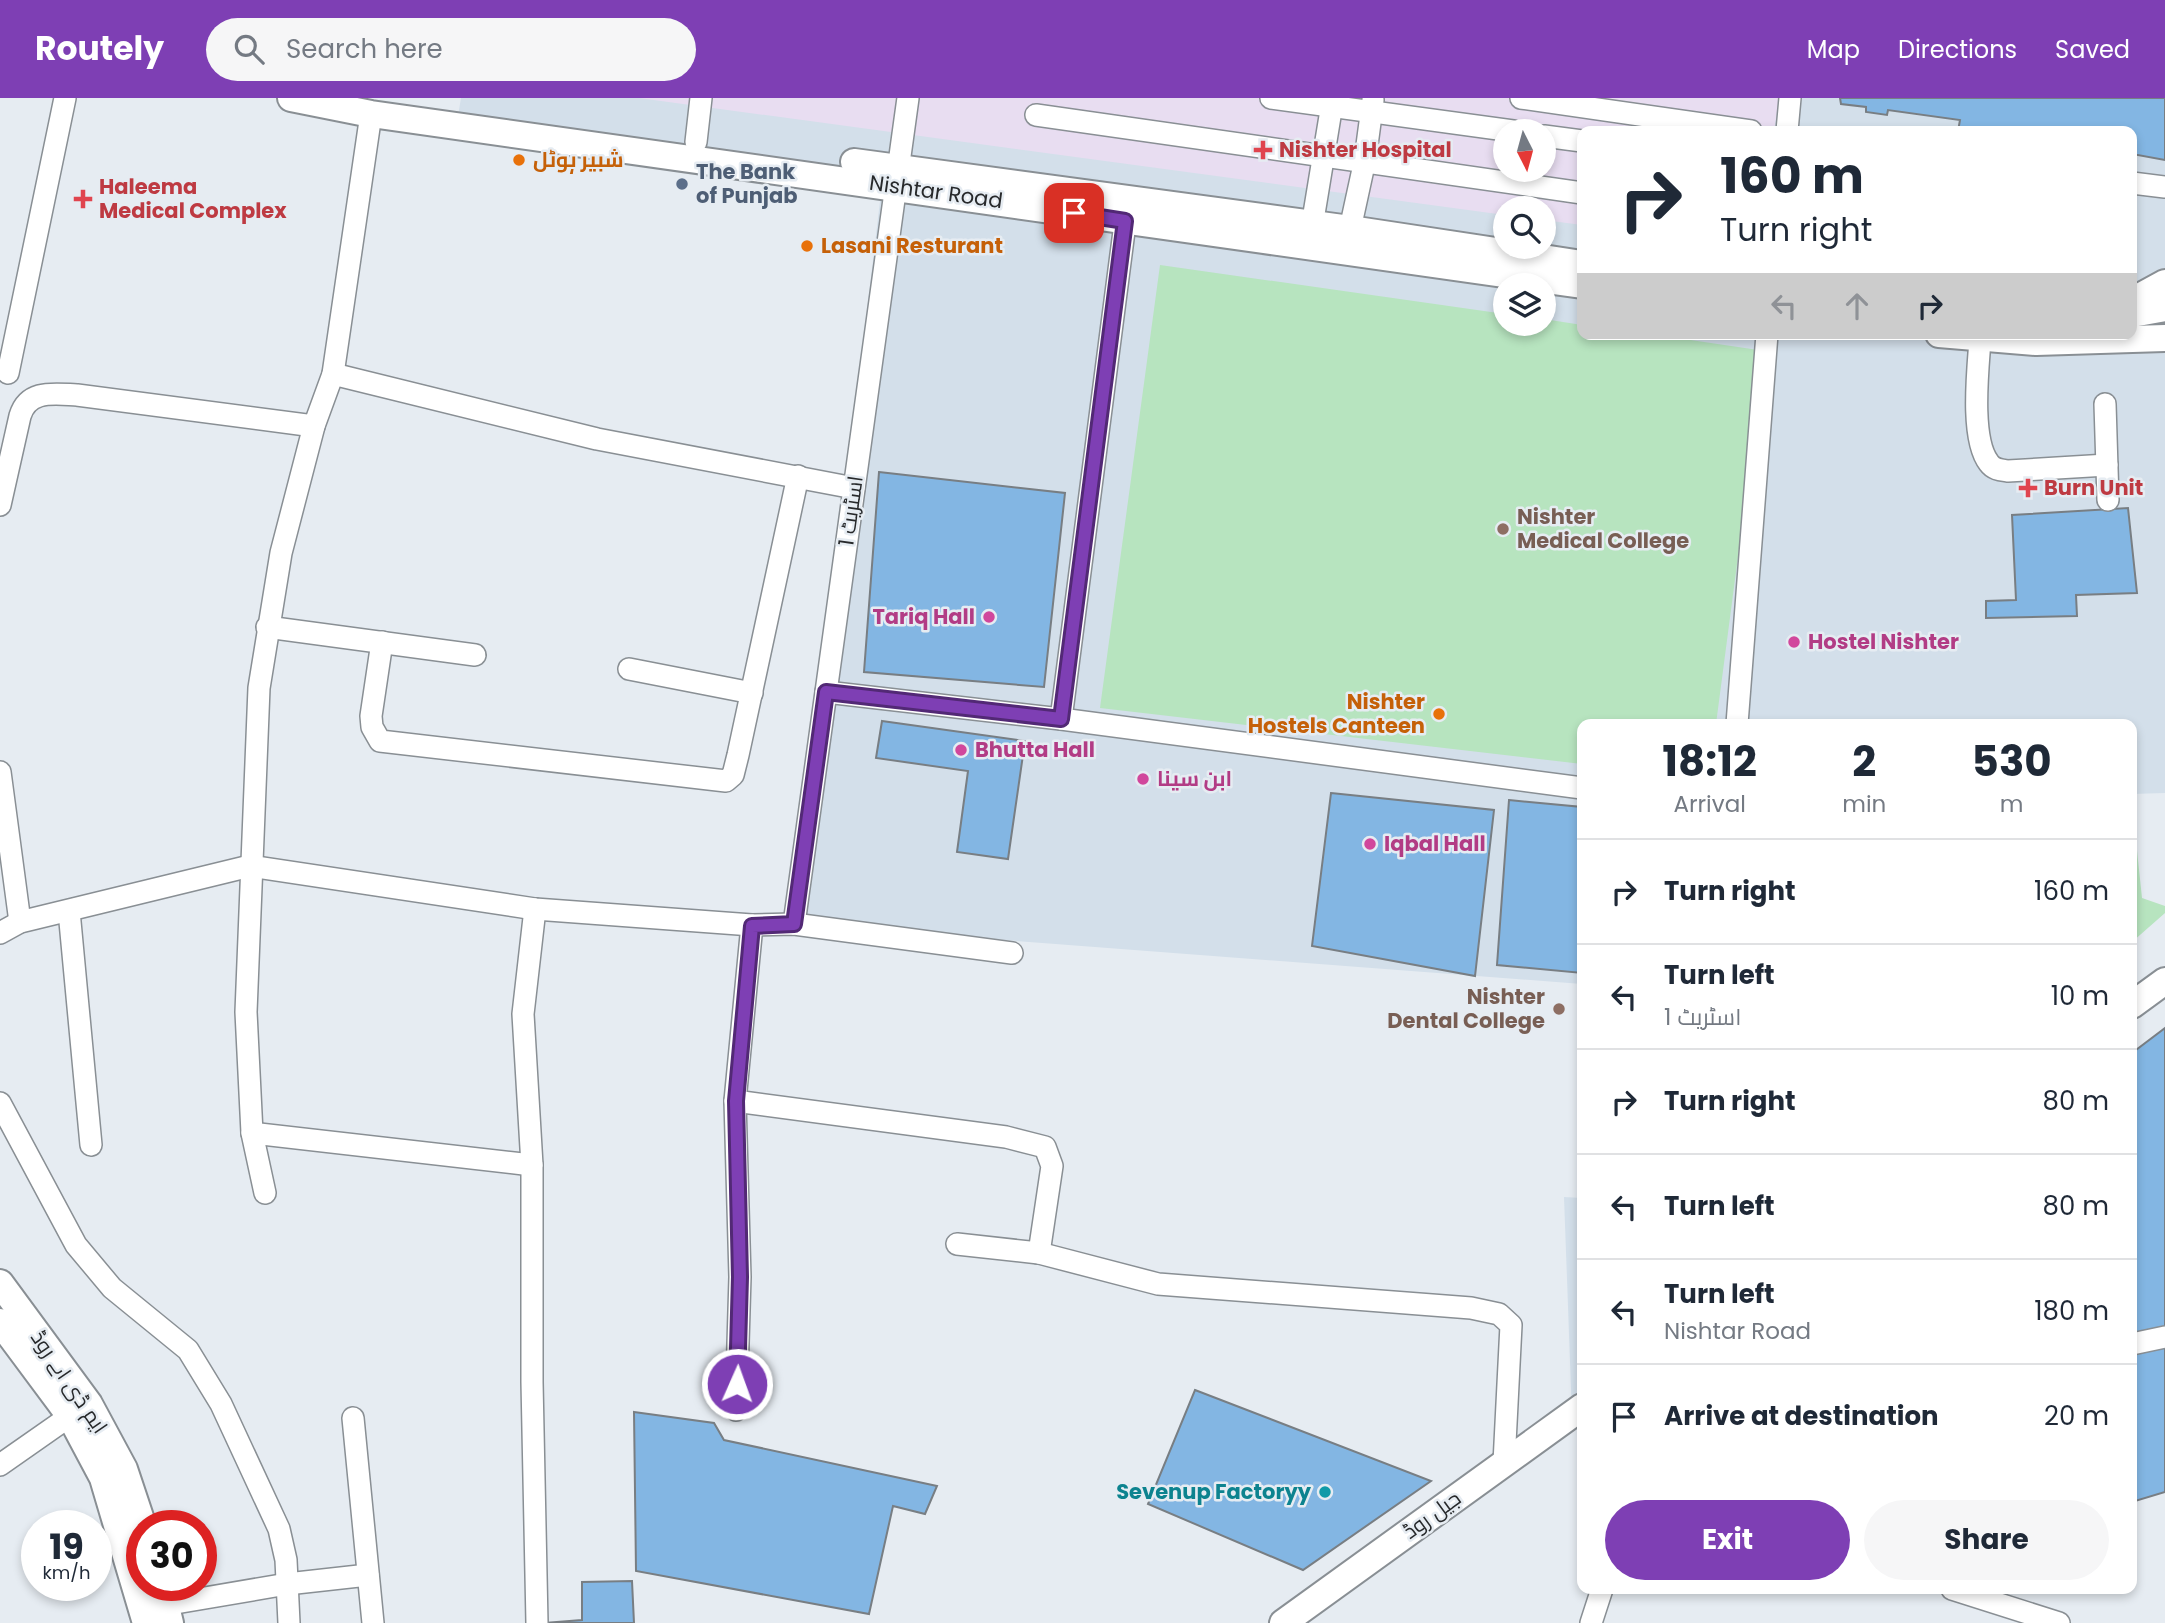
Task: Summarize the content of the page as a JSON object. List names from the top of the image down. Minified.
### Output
{"streets":{"main road":["Nishtar Road","ایم ڈی اے روڈ","جیل روڈ"],"street":["اسٹریٹ 1"]},"crossings":[["Nishtar Road","اسٹریٹ 1"]],"places":{"health":["Nishter Hospital","Haleema Medical Complex","Burn Unit"],"other":["شبیر ہوٹل","The Bank of Punjab","Lasani Resturant","Nishter Medical College","Tariq Hall","Hostel Nishter","Nishter Hostels Canteen","Bhutta Hall","ابن سینا","Iqbal Hall","Nishter Dental College","Sevenup Factoryy"]},"north":"bottom","page":{"header":"Routely","search":"Search here","nav":["Map","Directions","Saved"],"turn":["160 m","Turn right"],"eta":["18:12","Arrival","2","min","530","m"],"list":[{"name":"Turn right","value":"160 m"},{"name":"Turn left","note":"اسٹریٹ 1","value":"10 m"},{"name":"Turn right","value":"80 m"},{"name":"Turn left","value":"80 m"},{"name":"Turn left","note":"Nishtar Road","value":"180 m"},{"name":"Arrive at destination","value":"20 m"}],"buttons":["Exit","Share"],"speed":"19 km/h","limit":"30"}}
